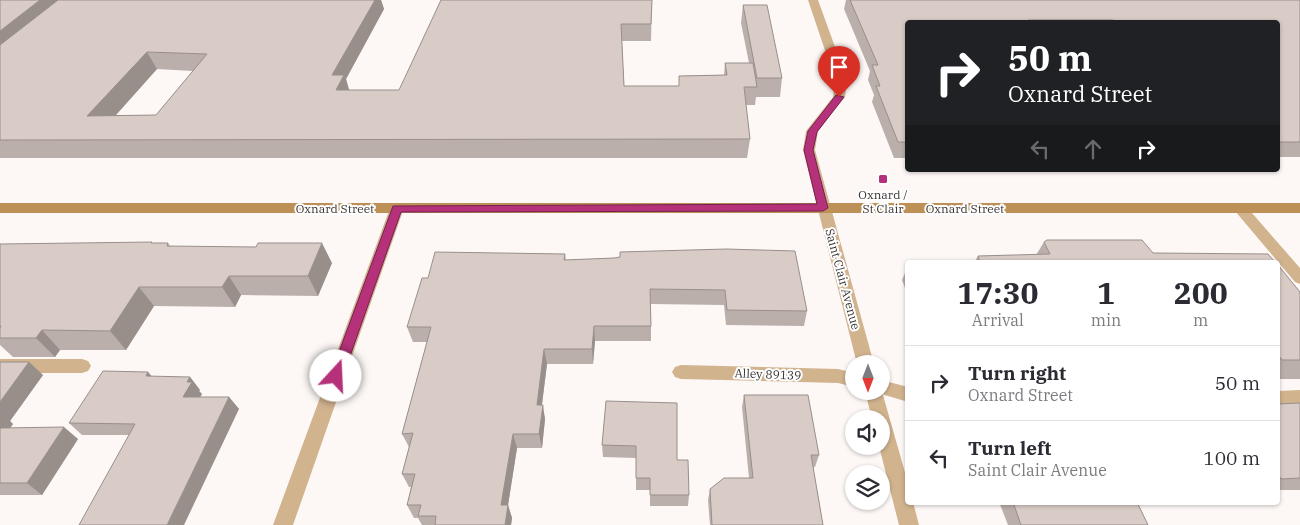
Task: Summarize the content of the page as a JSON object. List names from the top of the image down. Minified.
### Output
{"streets":{"main road":["Oxnard Street"],"street":["Saint Clair Avenue","Alley 89139"]},"crossings":[["Oxnard Street","Saint Clair Avenue"]],"places":{"transit":["Oxnard / St Clair"]},"north":"bottom","page":{"turn":["50 m","Oxnard Street"],"eta":["17:30","Arrival","1","min","200","m"],"list":[{"name":"Turn right","note":"Oxnard Street","value":"50 m"},{"name":"Turn left","note":"Saint Clair Avenue","value":"100 m"}]}}
